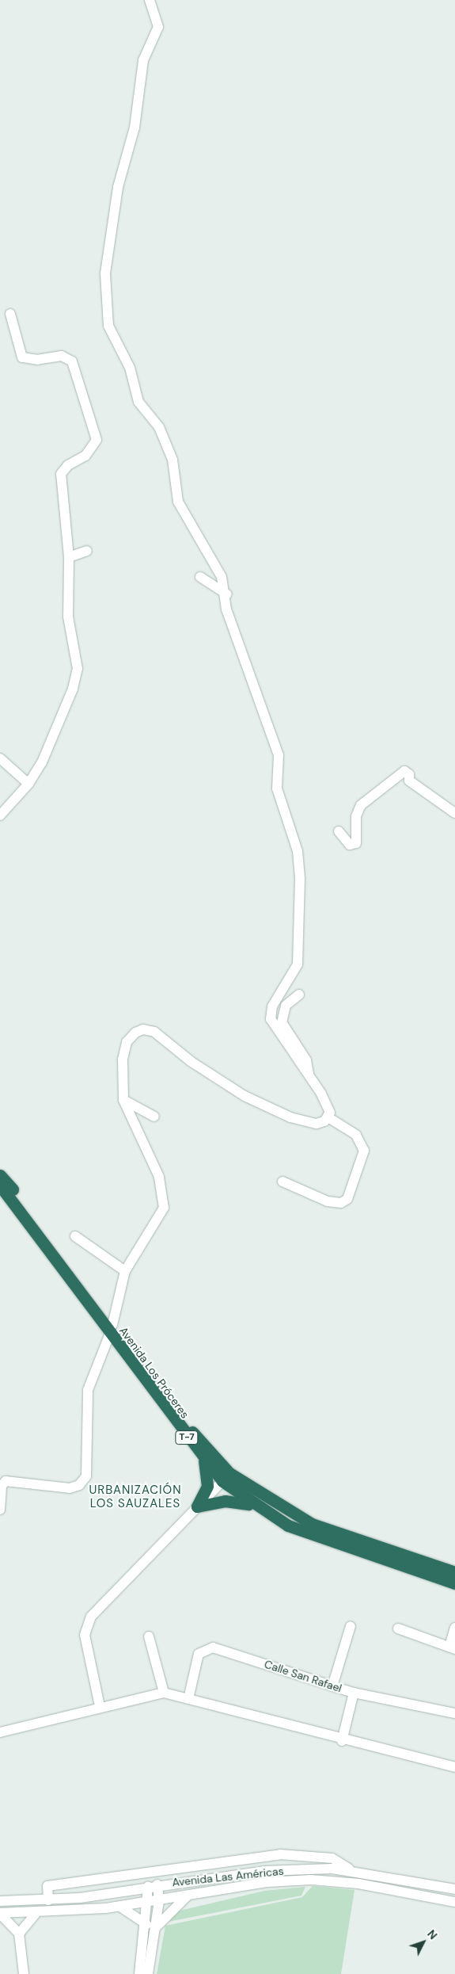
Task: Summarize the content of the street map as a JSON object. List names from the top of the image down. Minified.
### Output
{"streets":{"highway":["Avenida Los Próceres","T-7"],"street":["Calle San Rafael","Avenida Las Américas"]},"crossings":[["Avenida Los Próceres","T-7"]],"districts":["URBANIZACIÓN LOS SAUZALES"],"north":"top right"}
